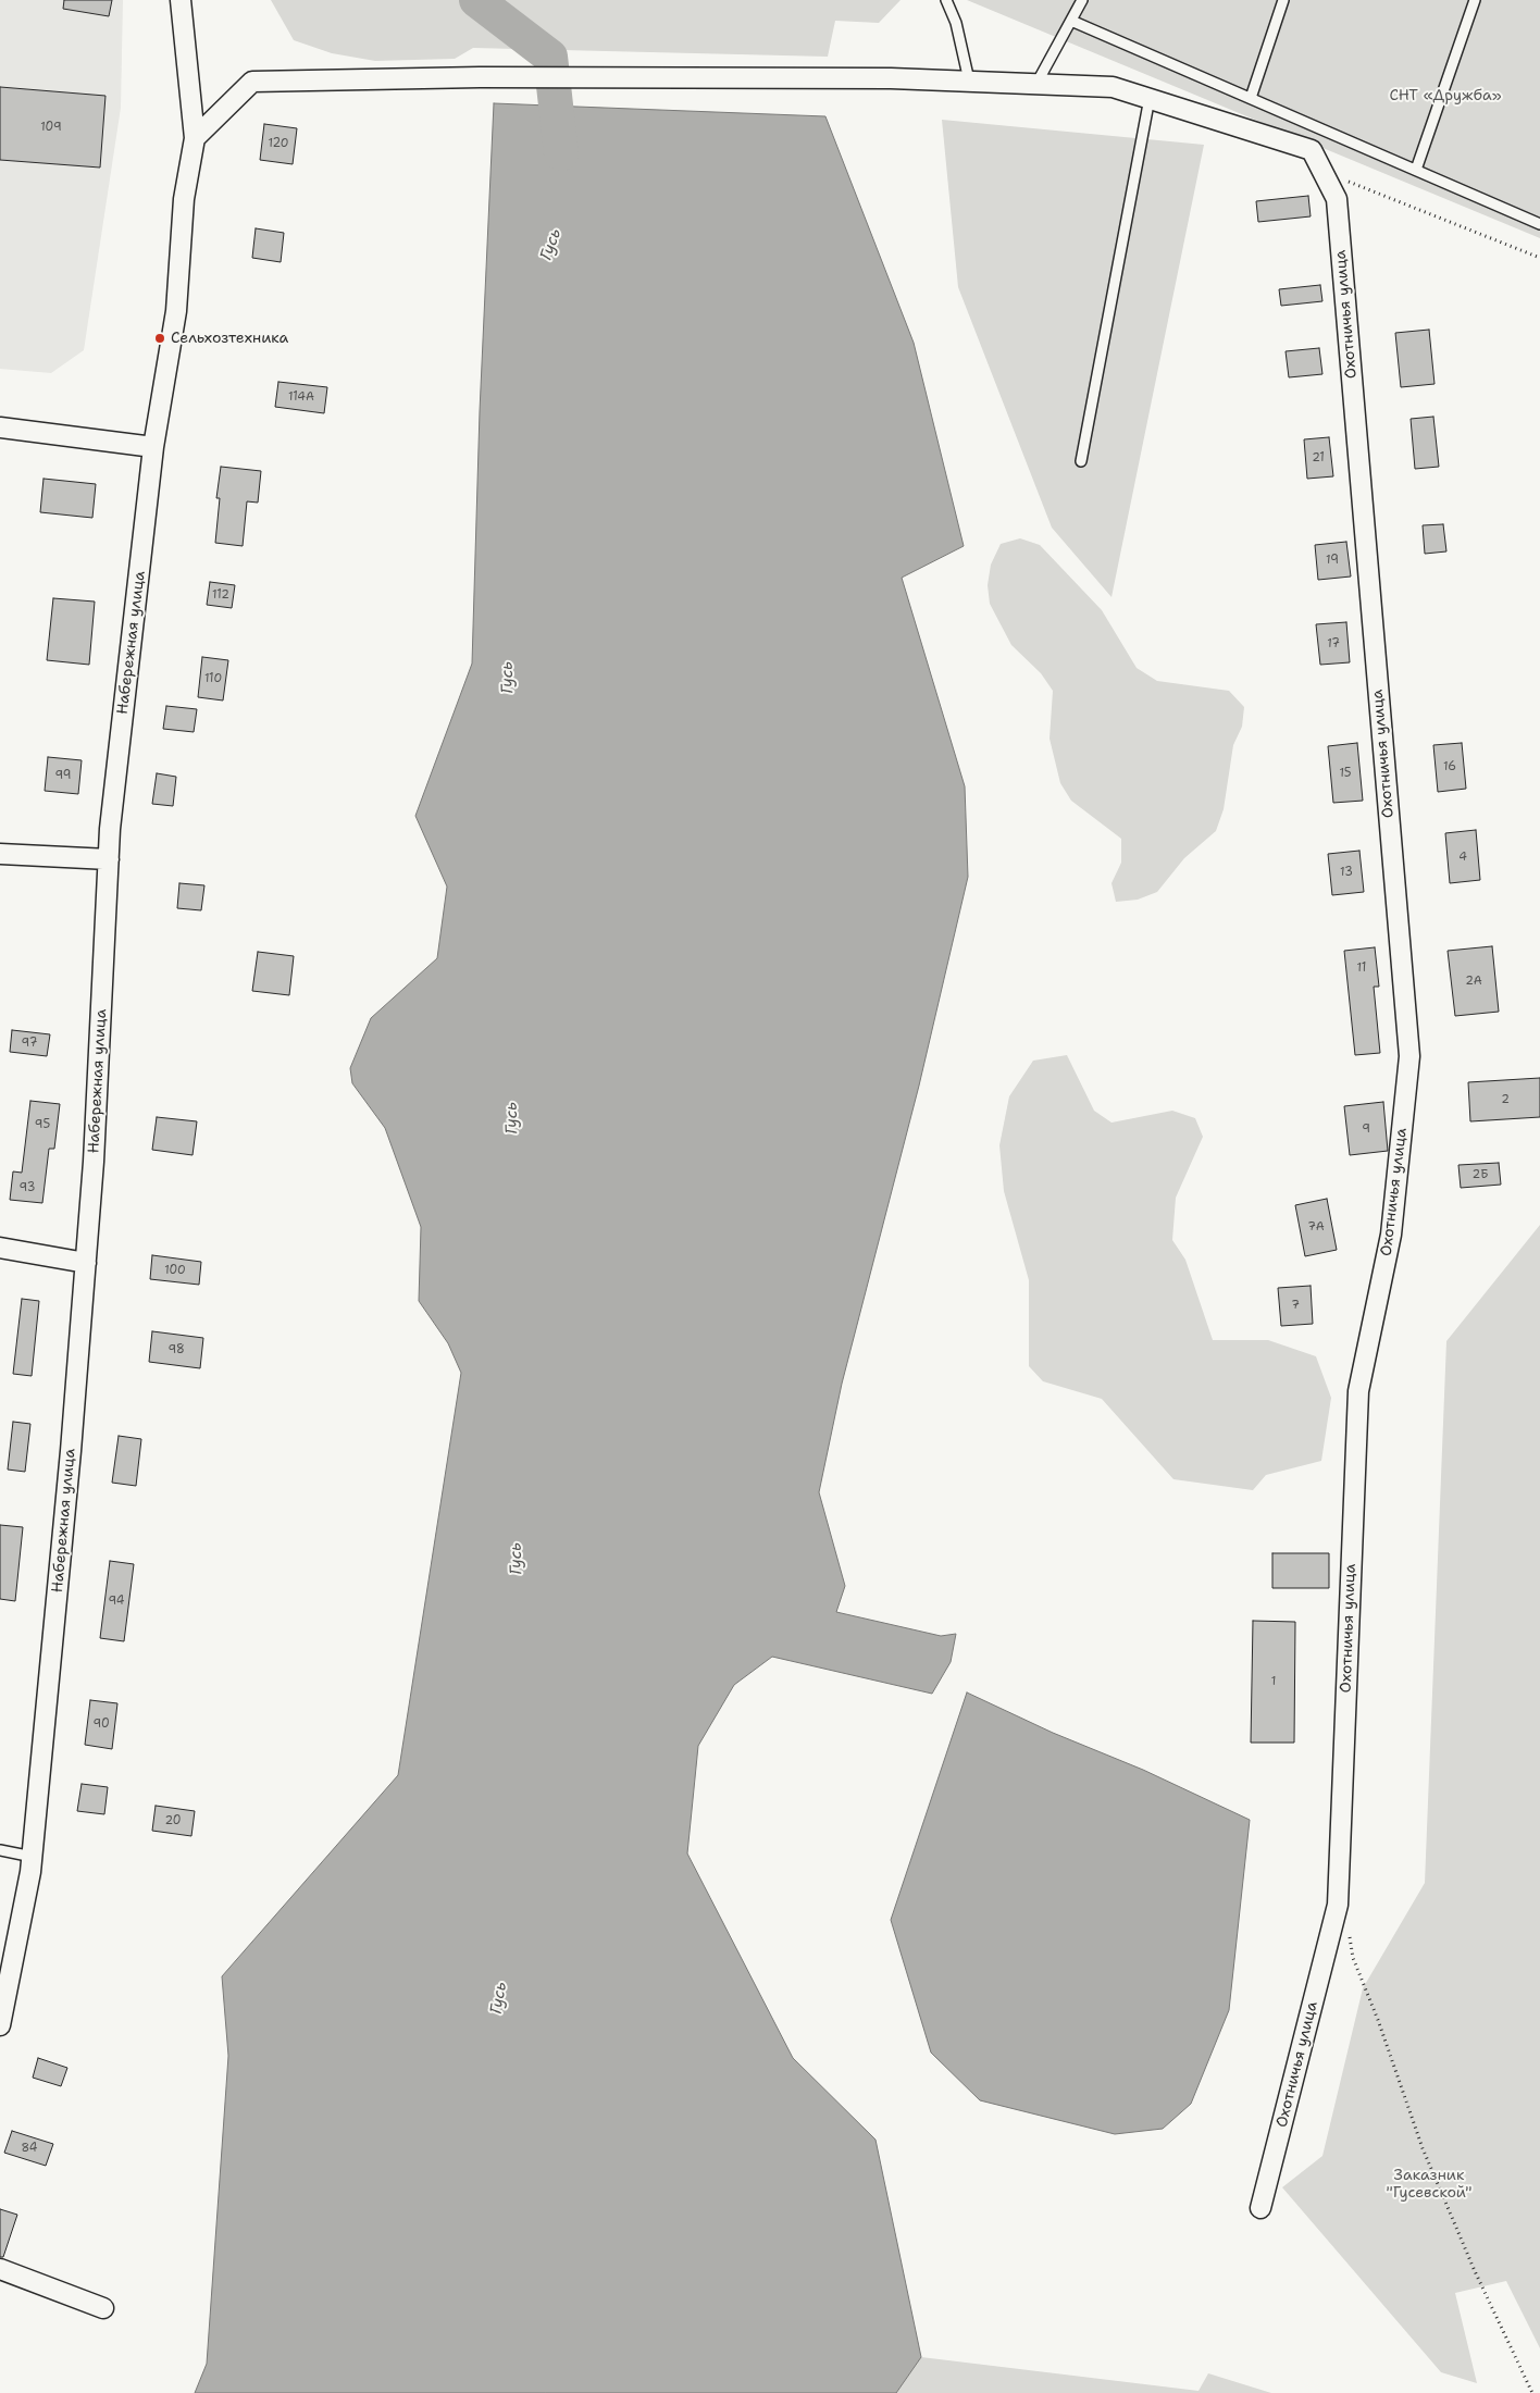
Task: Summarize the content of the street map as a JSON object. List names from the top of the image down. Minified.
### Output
{"streets":{"street":["Охотничья улица","Набережная улица"]},"water":["Гусь"],"parks":["СНТ «Дружба»","Заказник \"Гусевской\""],"places":["Сельхозтехника"],"house_numbers":["109","120","114А","21","19","112","17","110","16","15","99","4","13","11","2А","97","2","95","9","2Б","93","7А","100","7","98","94","1","90","20","84"]}
